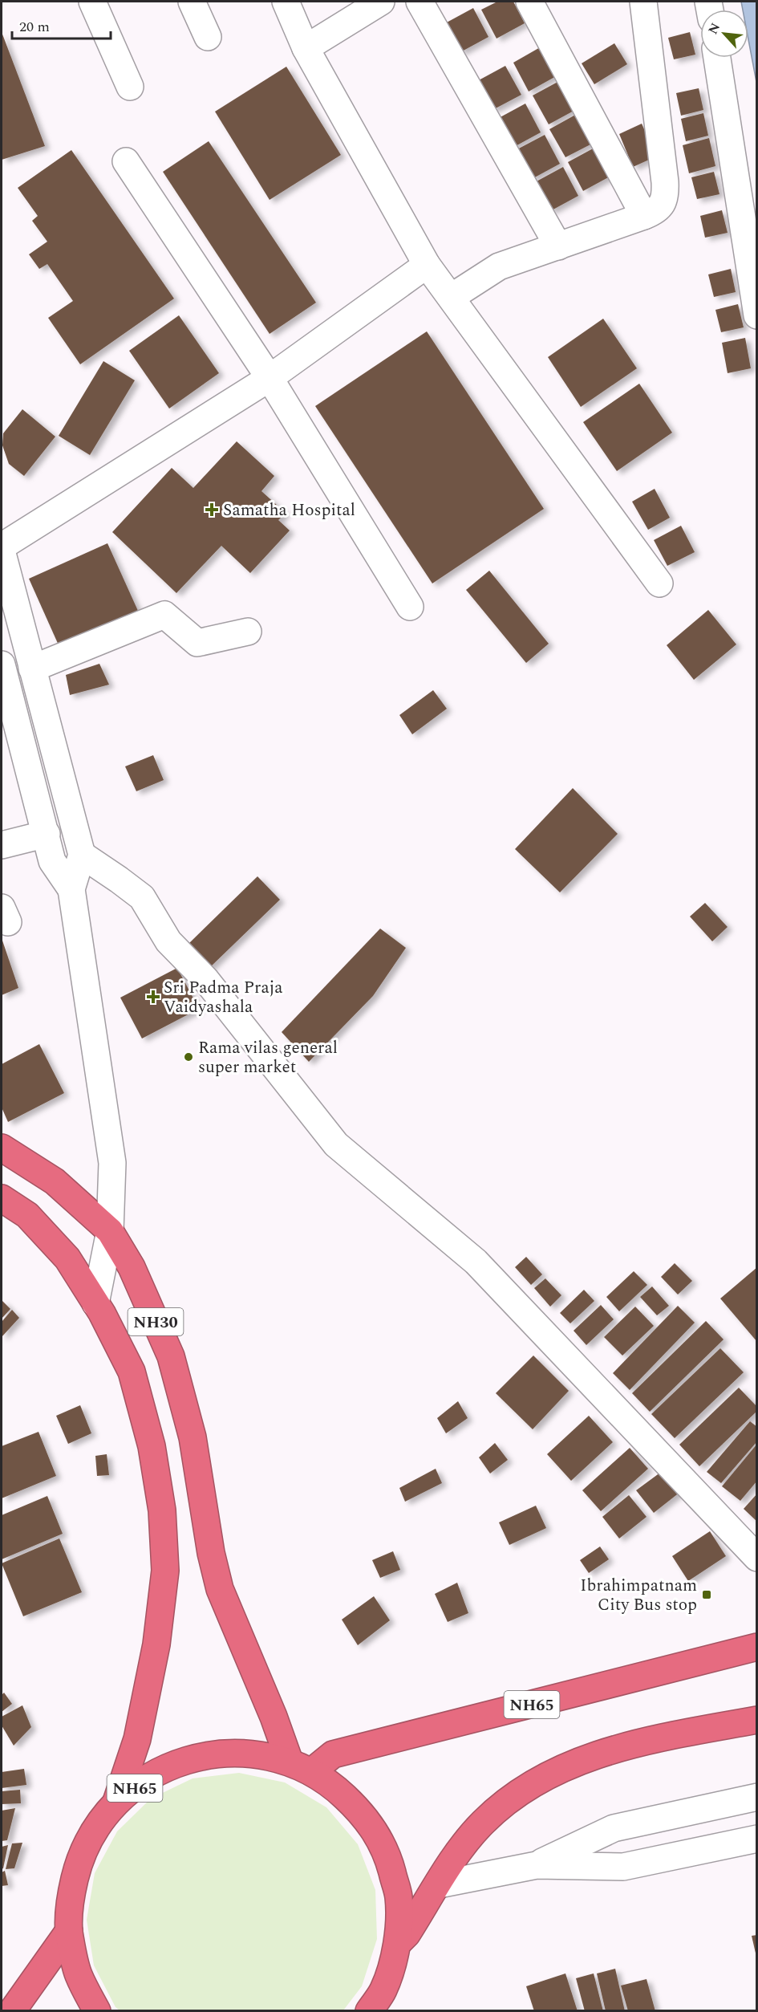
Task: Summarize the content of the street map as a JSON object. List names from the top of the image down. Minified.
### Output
{"streets":{"highway":["NH30","NH65"]},"crossings":[["NH30","NH65"]],"places":{"health":["Samatha Hospital","Sri Padma Praja Vaidyashala"],"other":["Rama vilas general super market"],"transit":["Ibrahimpatnam City Bus stop"]},"scale_bar":"20 m","north":"top left"}
